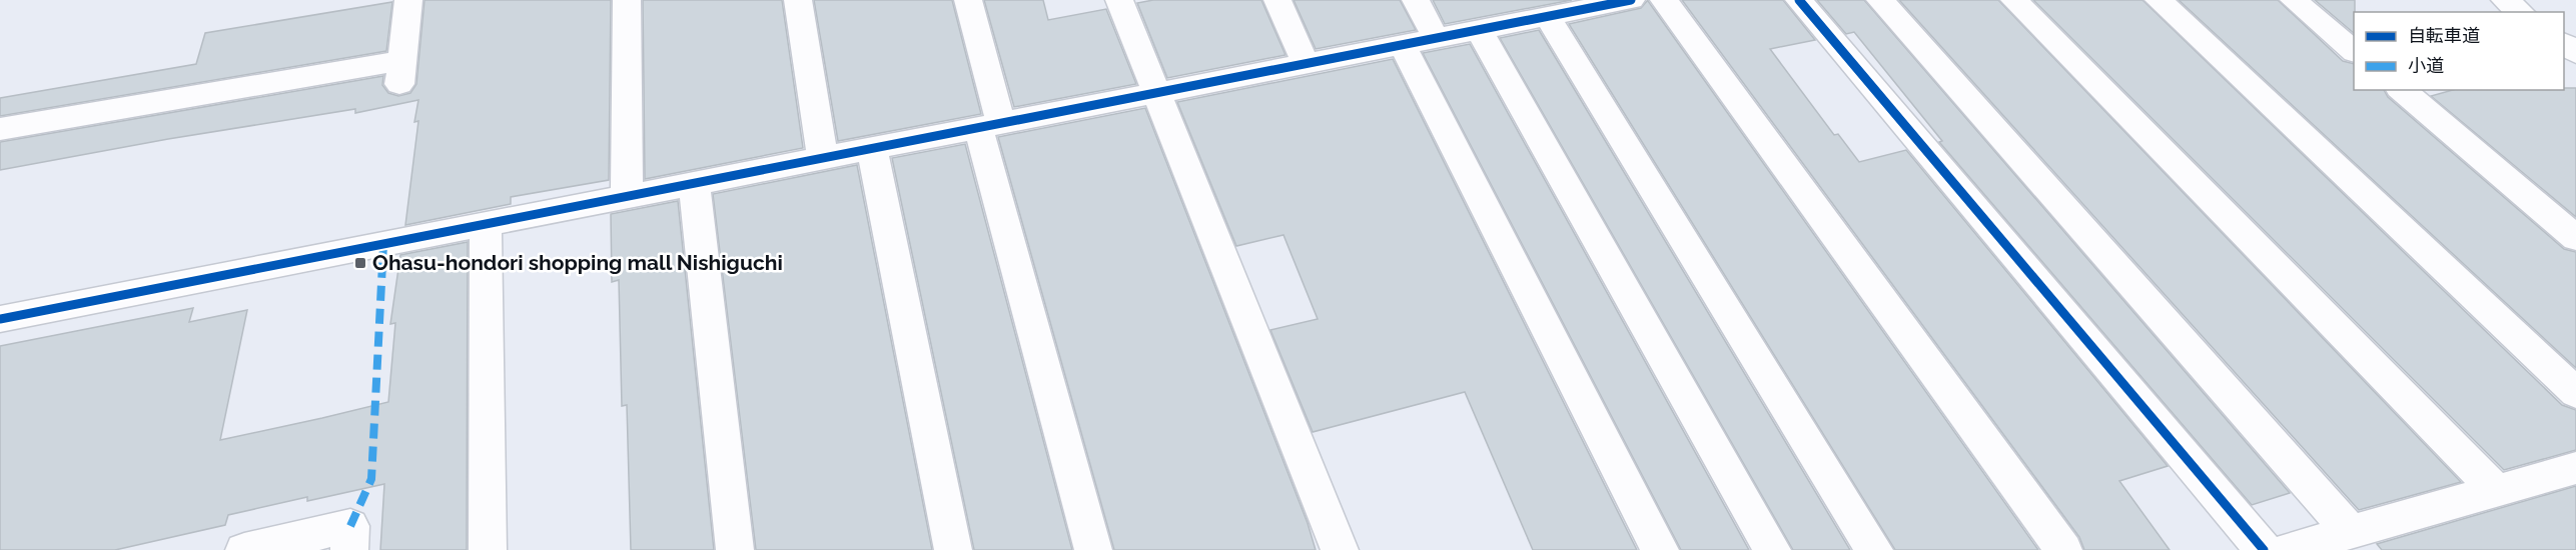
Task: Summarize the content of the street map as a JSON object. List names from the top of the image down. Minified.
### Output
{"places":{"transit":["Ohasu-hondori shopping mall Nishiguchi"]},"legend":["自転車道","小道"]}
